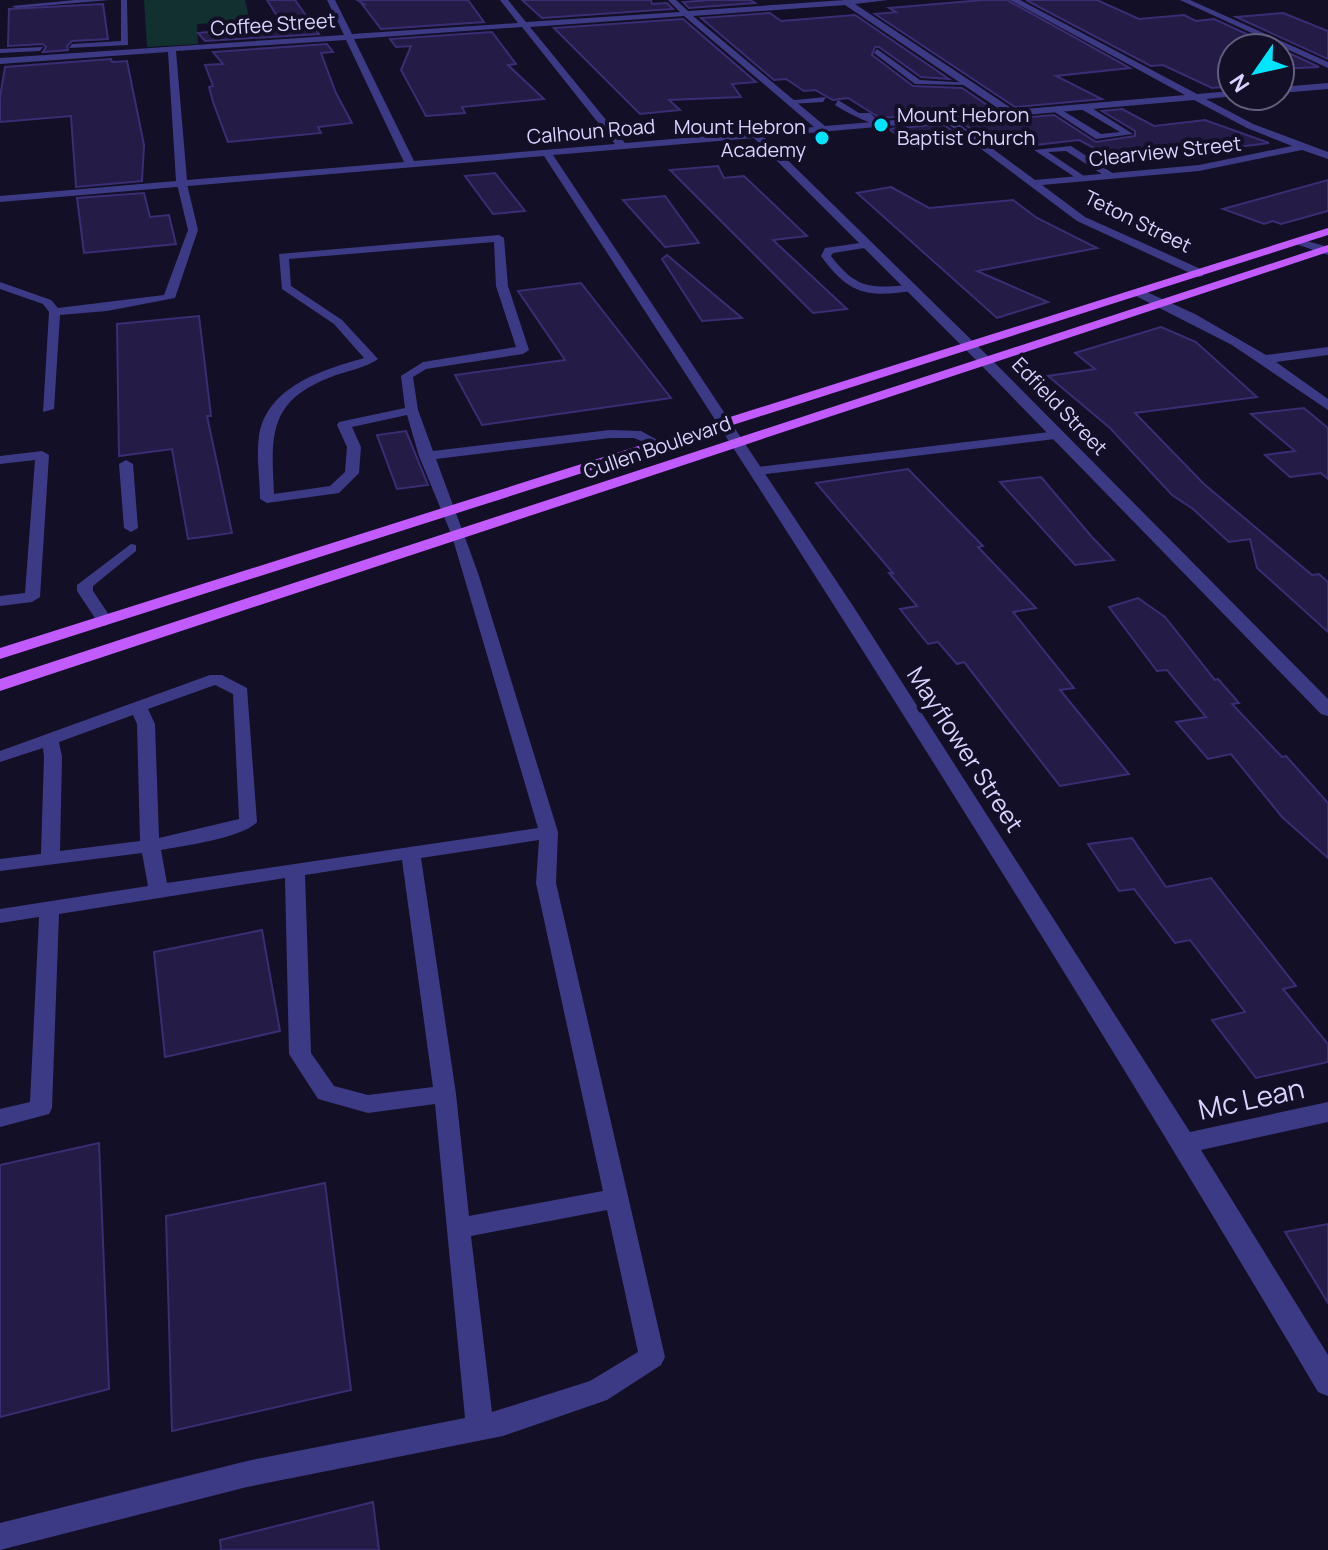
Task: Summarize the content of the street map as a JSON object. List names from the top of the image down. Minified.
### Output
{"streets":{"main road":["Cullen Boulevard"],"street":["Coffee Street","Calhoun Road","Clearview Street","Teton Street","Edfield Street","Mayflower Street","Mc Lean"]},"crossings":[["Calhoun Road","Teton Street"],["Calhoun Road","Edfield Street"],["Calhoun Road","Mayflower Street"],["Clearview Street","Teton Street"],["Teton Street","Cullen Boulevard"],["Edfield Street","Cullen Boulevard"],["Cullen Boulevard","Mayflower Street"],["Mayflower Street","Mc Lean"]],"places":["Mount Hebron Baptist Church","Mount Hebron Academy"],"north":"bottom left"}
